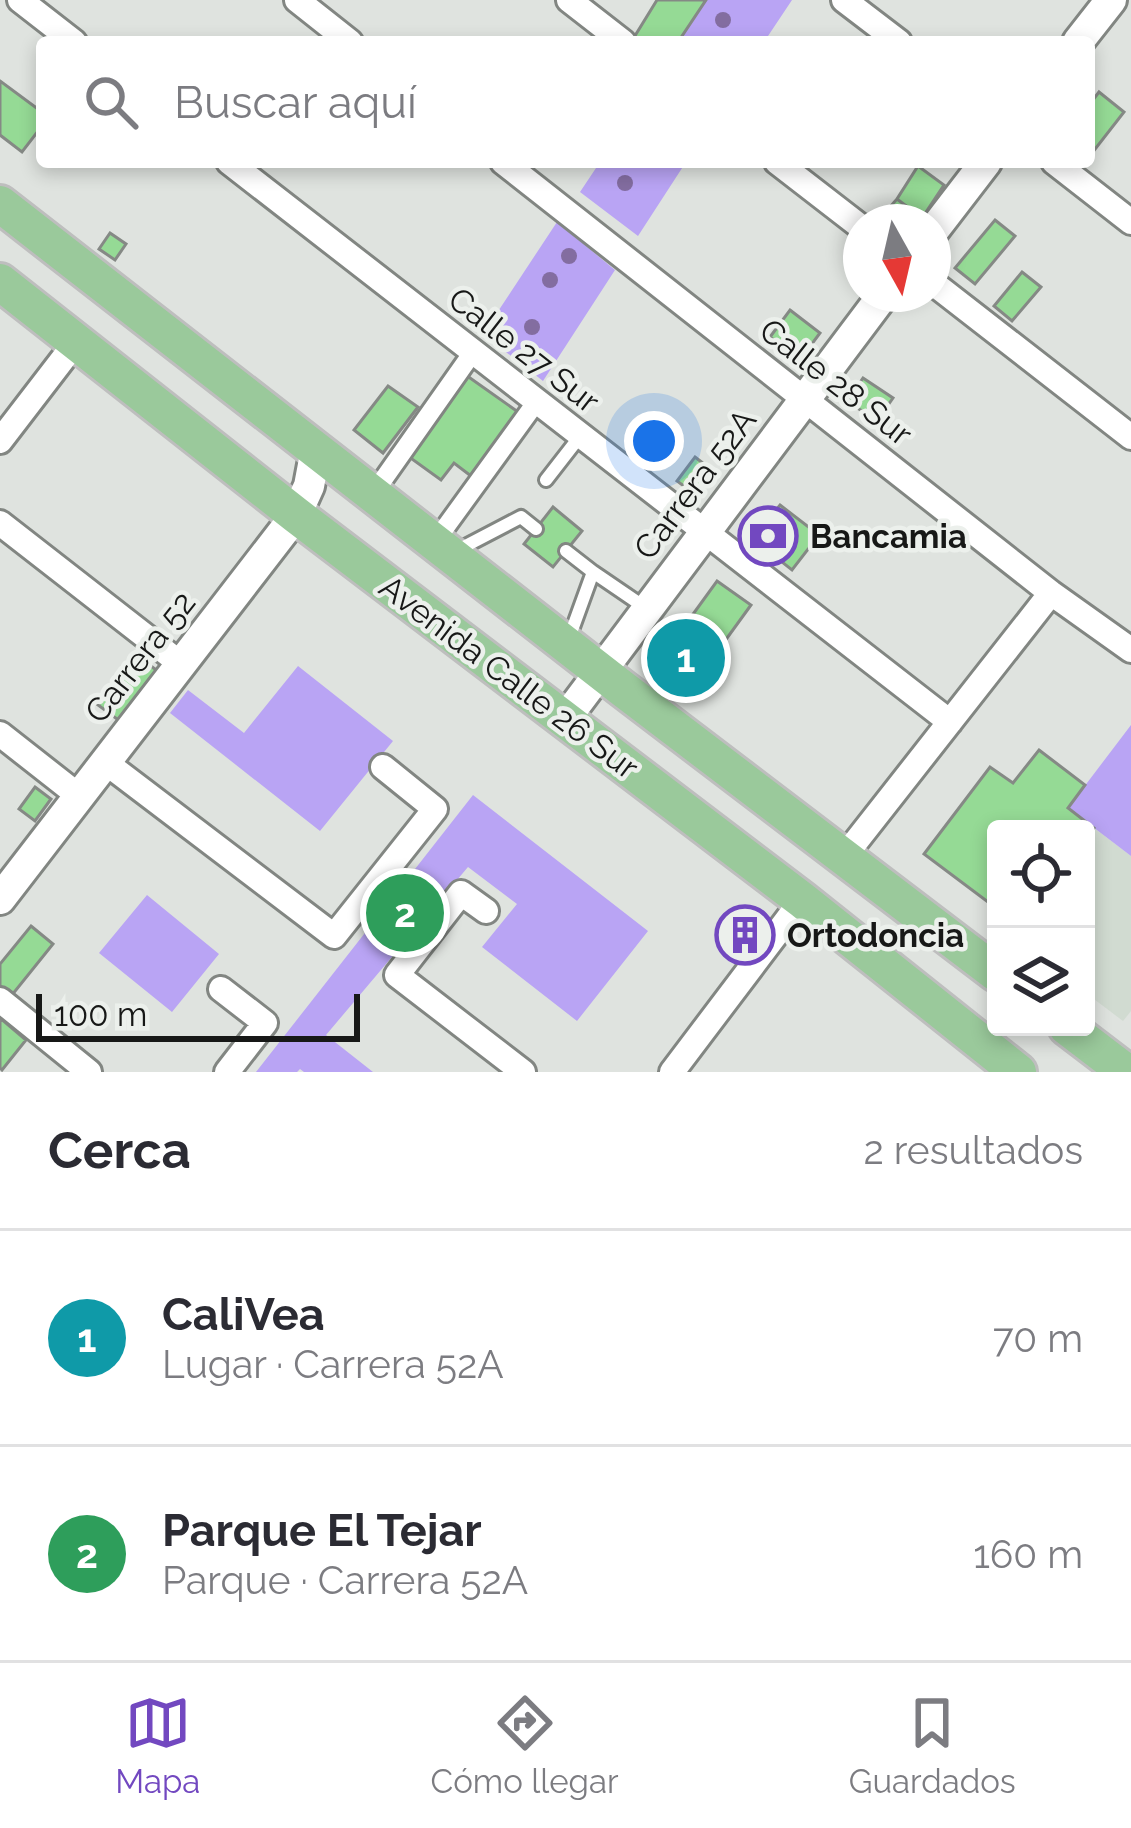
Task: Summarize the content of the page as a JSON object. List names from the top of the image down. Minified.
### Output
{"streets":{"main road":["Avenida Calle 26 Sur"],"street":["Calle 27 Sur","Calle 28 Sur","Carrera 52A","Carrera 52"]},"crossings":[["Calle 27 Sur","Carrera 52A"],["Calle 28 Sur","Carrera 52A"],["Carrera 52A","Avenida Calle 26 Sur"],["Carrera 52","Avenida Calle 26 Sur"]],"places":{"bank":["Bancamia"],"building":["Ortodoncia"]},"scale_bar":"100 m","north":"bottom","page":{"search":"Buscar aquí","pins":["1","2"],"scale":"100 m","heading":["Cerca","2 resultados"],"list":[{"mark":"1","name":"CaliVea","note":"Lugar · Carrera 52A","value":"70 m"},{"mark":"2","name":"Parque El Tejar","note":"Parque · Carrera 52A","value":"160 m"}],"nav":["Mapa","Cómo llegar","Guardados"]}}
